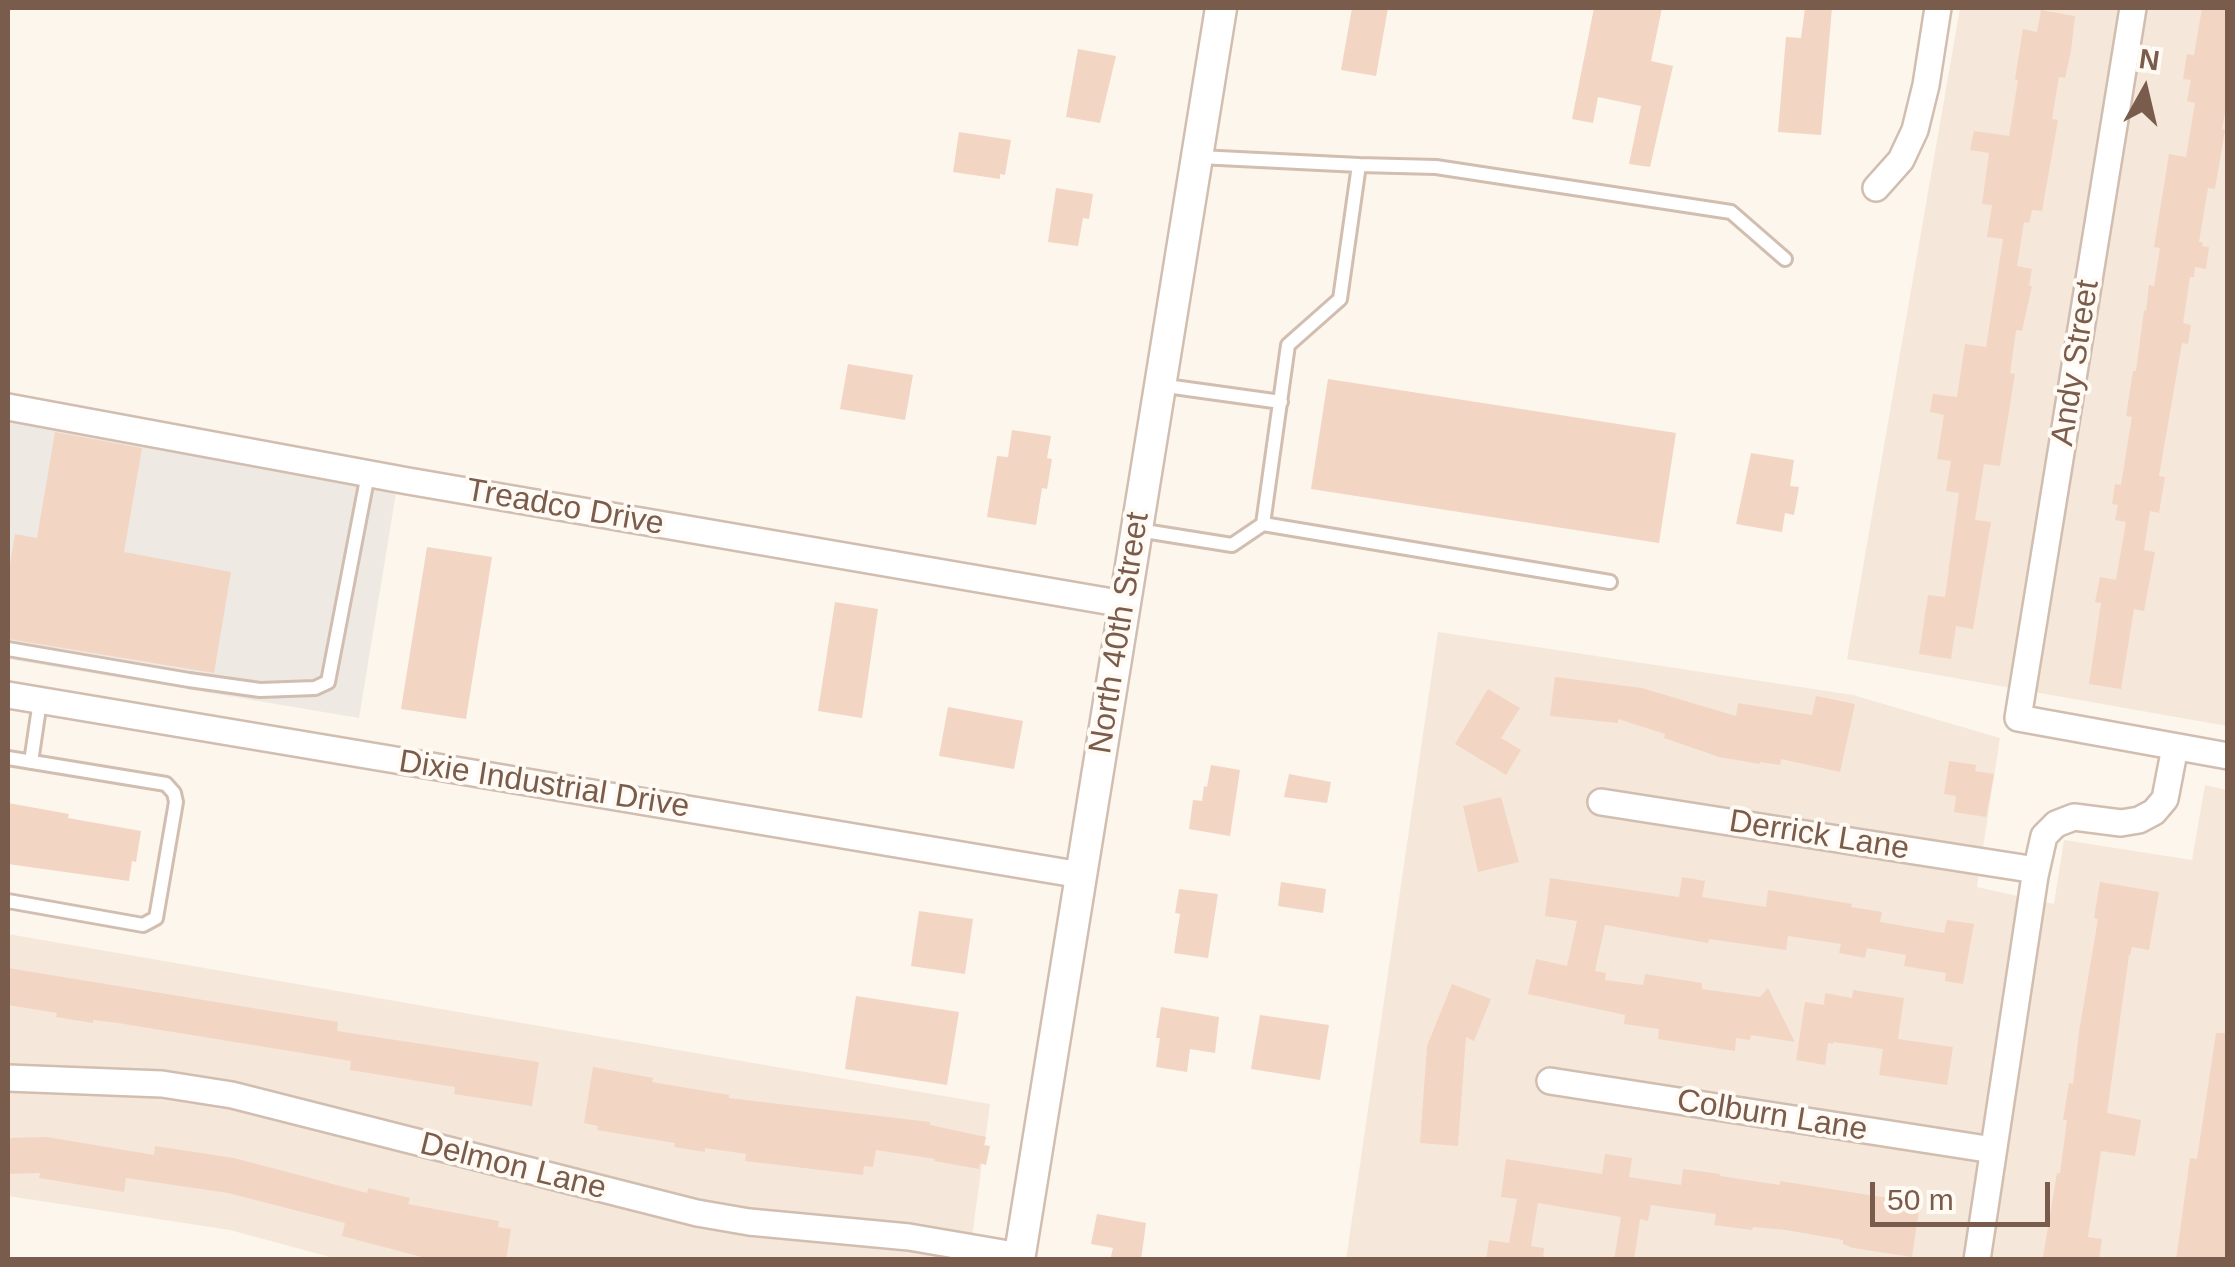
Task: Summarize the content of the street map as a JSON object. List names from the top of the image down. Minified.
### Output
{"streets":{"street":["Andy Street","Treadco Drive","North 40th Street","Dixie Industrial Drive","Derrick Lane","Colburn Lane","Delmon Lane"]},"crossings":[["Treadco Drive","North 40th Street"],["North 40th Street","Dixie Industrial Drive"],["North 40th Street","Delmon Lane"]],"scale_bar":"50 m","north":"top"}
